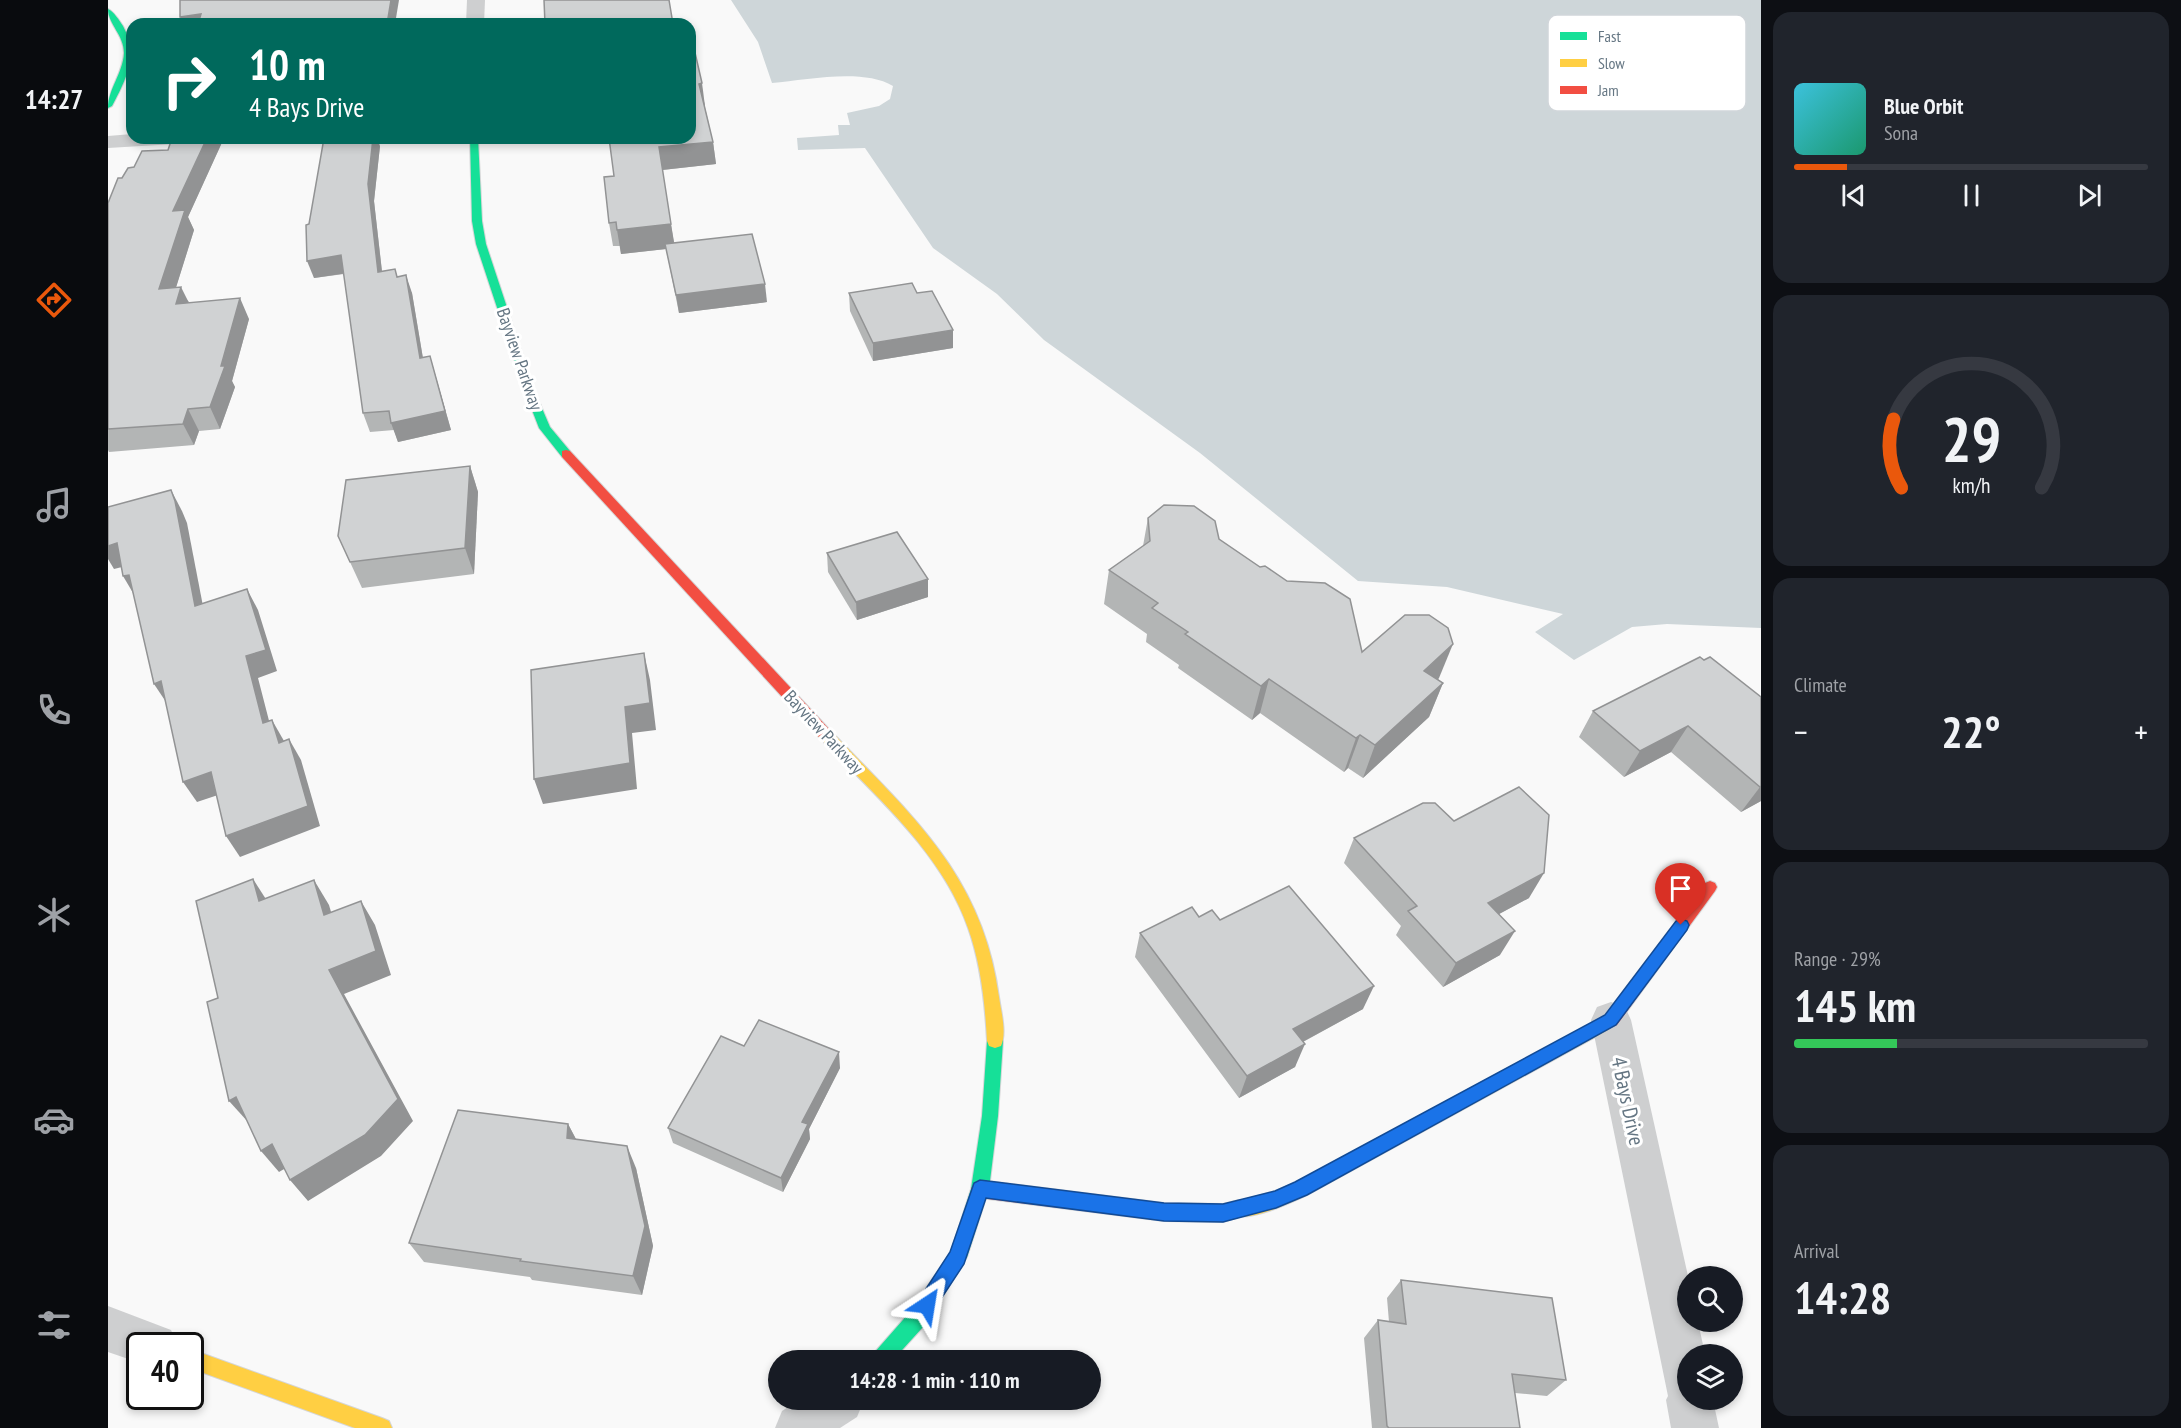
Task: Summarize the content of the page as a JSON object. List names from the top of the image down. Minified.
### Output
{"streets":{"street":["Bayview Parkway","4 Bays Drive"]},"legend":["Fast","Slow","Jam"],"page":{"tabs":"14:27","turn":["10 m","4 Bays Drive"],"song":["Blue Orbit","Sona"],"tile":["Climate",["Range · 29%","145 km"],["Arrival","14:28"]],"heat":["−","22°","+"],"limit":"40","trip":"14:28 · 1 min · 110 m","gauge":["29","km/h"]}}
